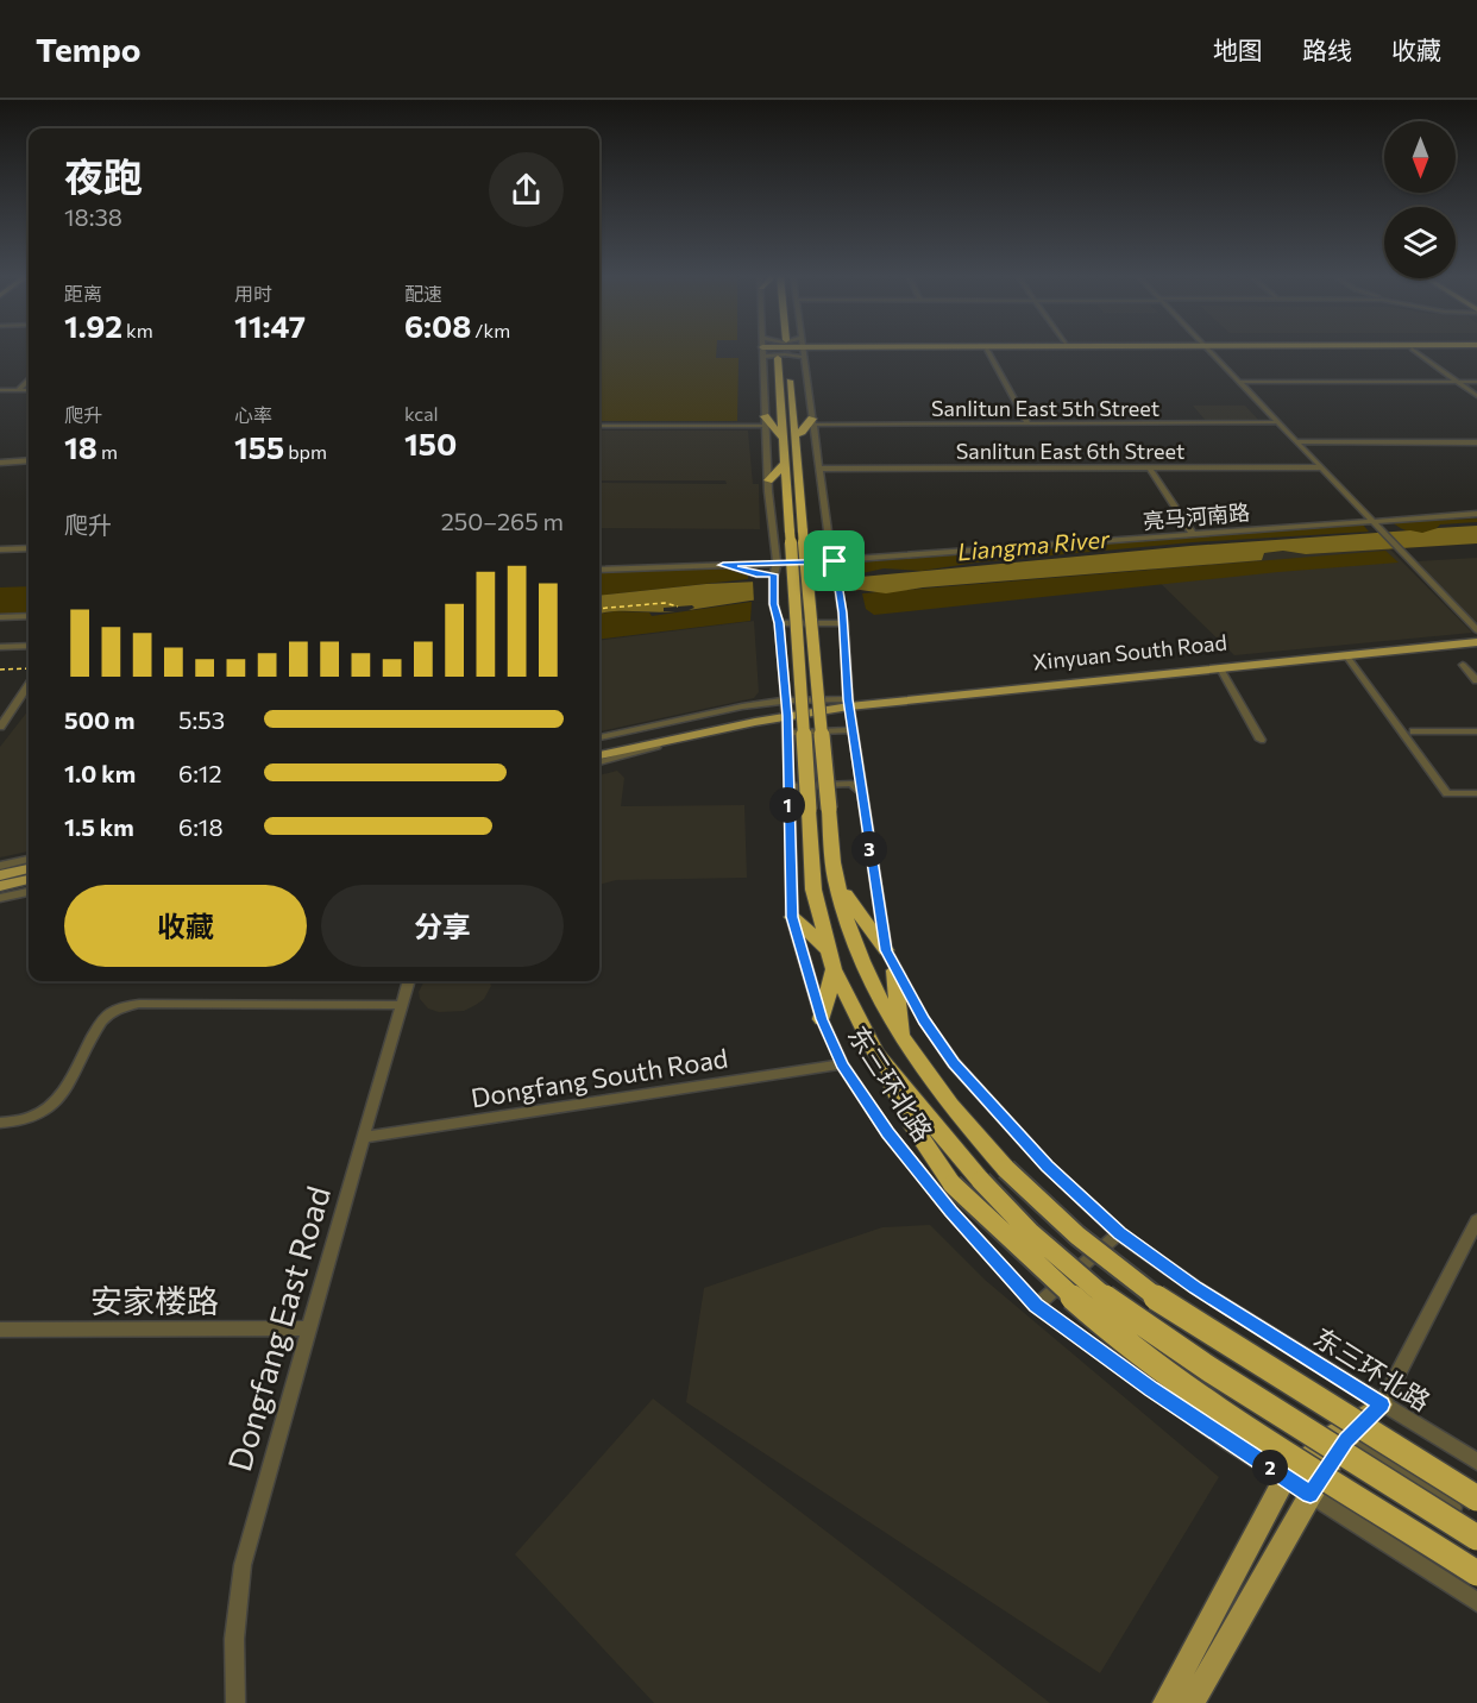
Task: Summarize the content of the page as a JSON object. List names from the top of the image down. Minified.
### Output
{"streets":{"main road":["Xinyuan South Road"],"street":["Sanlitun East 5th Street","Sanlitun East 6th Street","亮马河南路","Dongfang South Road","东三环北路","安家楼路","Dongfang East Road"]},"crossings":[["Sanlitun East 5th Street","东三环北路"],["Sanlitun East 6th Street","东三环北路"],["亮马河南路","东三环北路"],["Xinyuan South Road","东三环北路"],["Dongfang South Road","东三环北路"],["Dongfang South Road","Dongfang East Road"],["安家楼路","Dongfang East Road"]],"water":["Liangma River"],"north":"bottom","page":{"header":"Tempo","nav":["地图","路线","收藏"],"heading":["夜跑","18:38"],"stats":[["距离","1.92 km"],["用时","11:47"],["配速","6:08 /km"],["爬升","18 m"],["心率","155 bpm"],["kcal","150"]],"chart":["爬升","250–265 m"],"list":[{"name":"500 m","note":"5:53"},{"name":"1.0 km","note":"6:12"},{"name":"1.5 km","note":"6:18"}],"pins":["1","3","2"],"buttons":["收藏","分享"]}}
